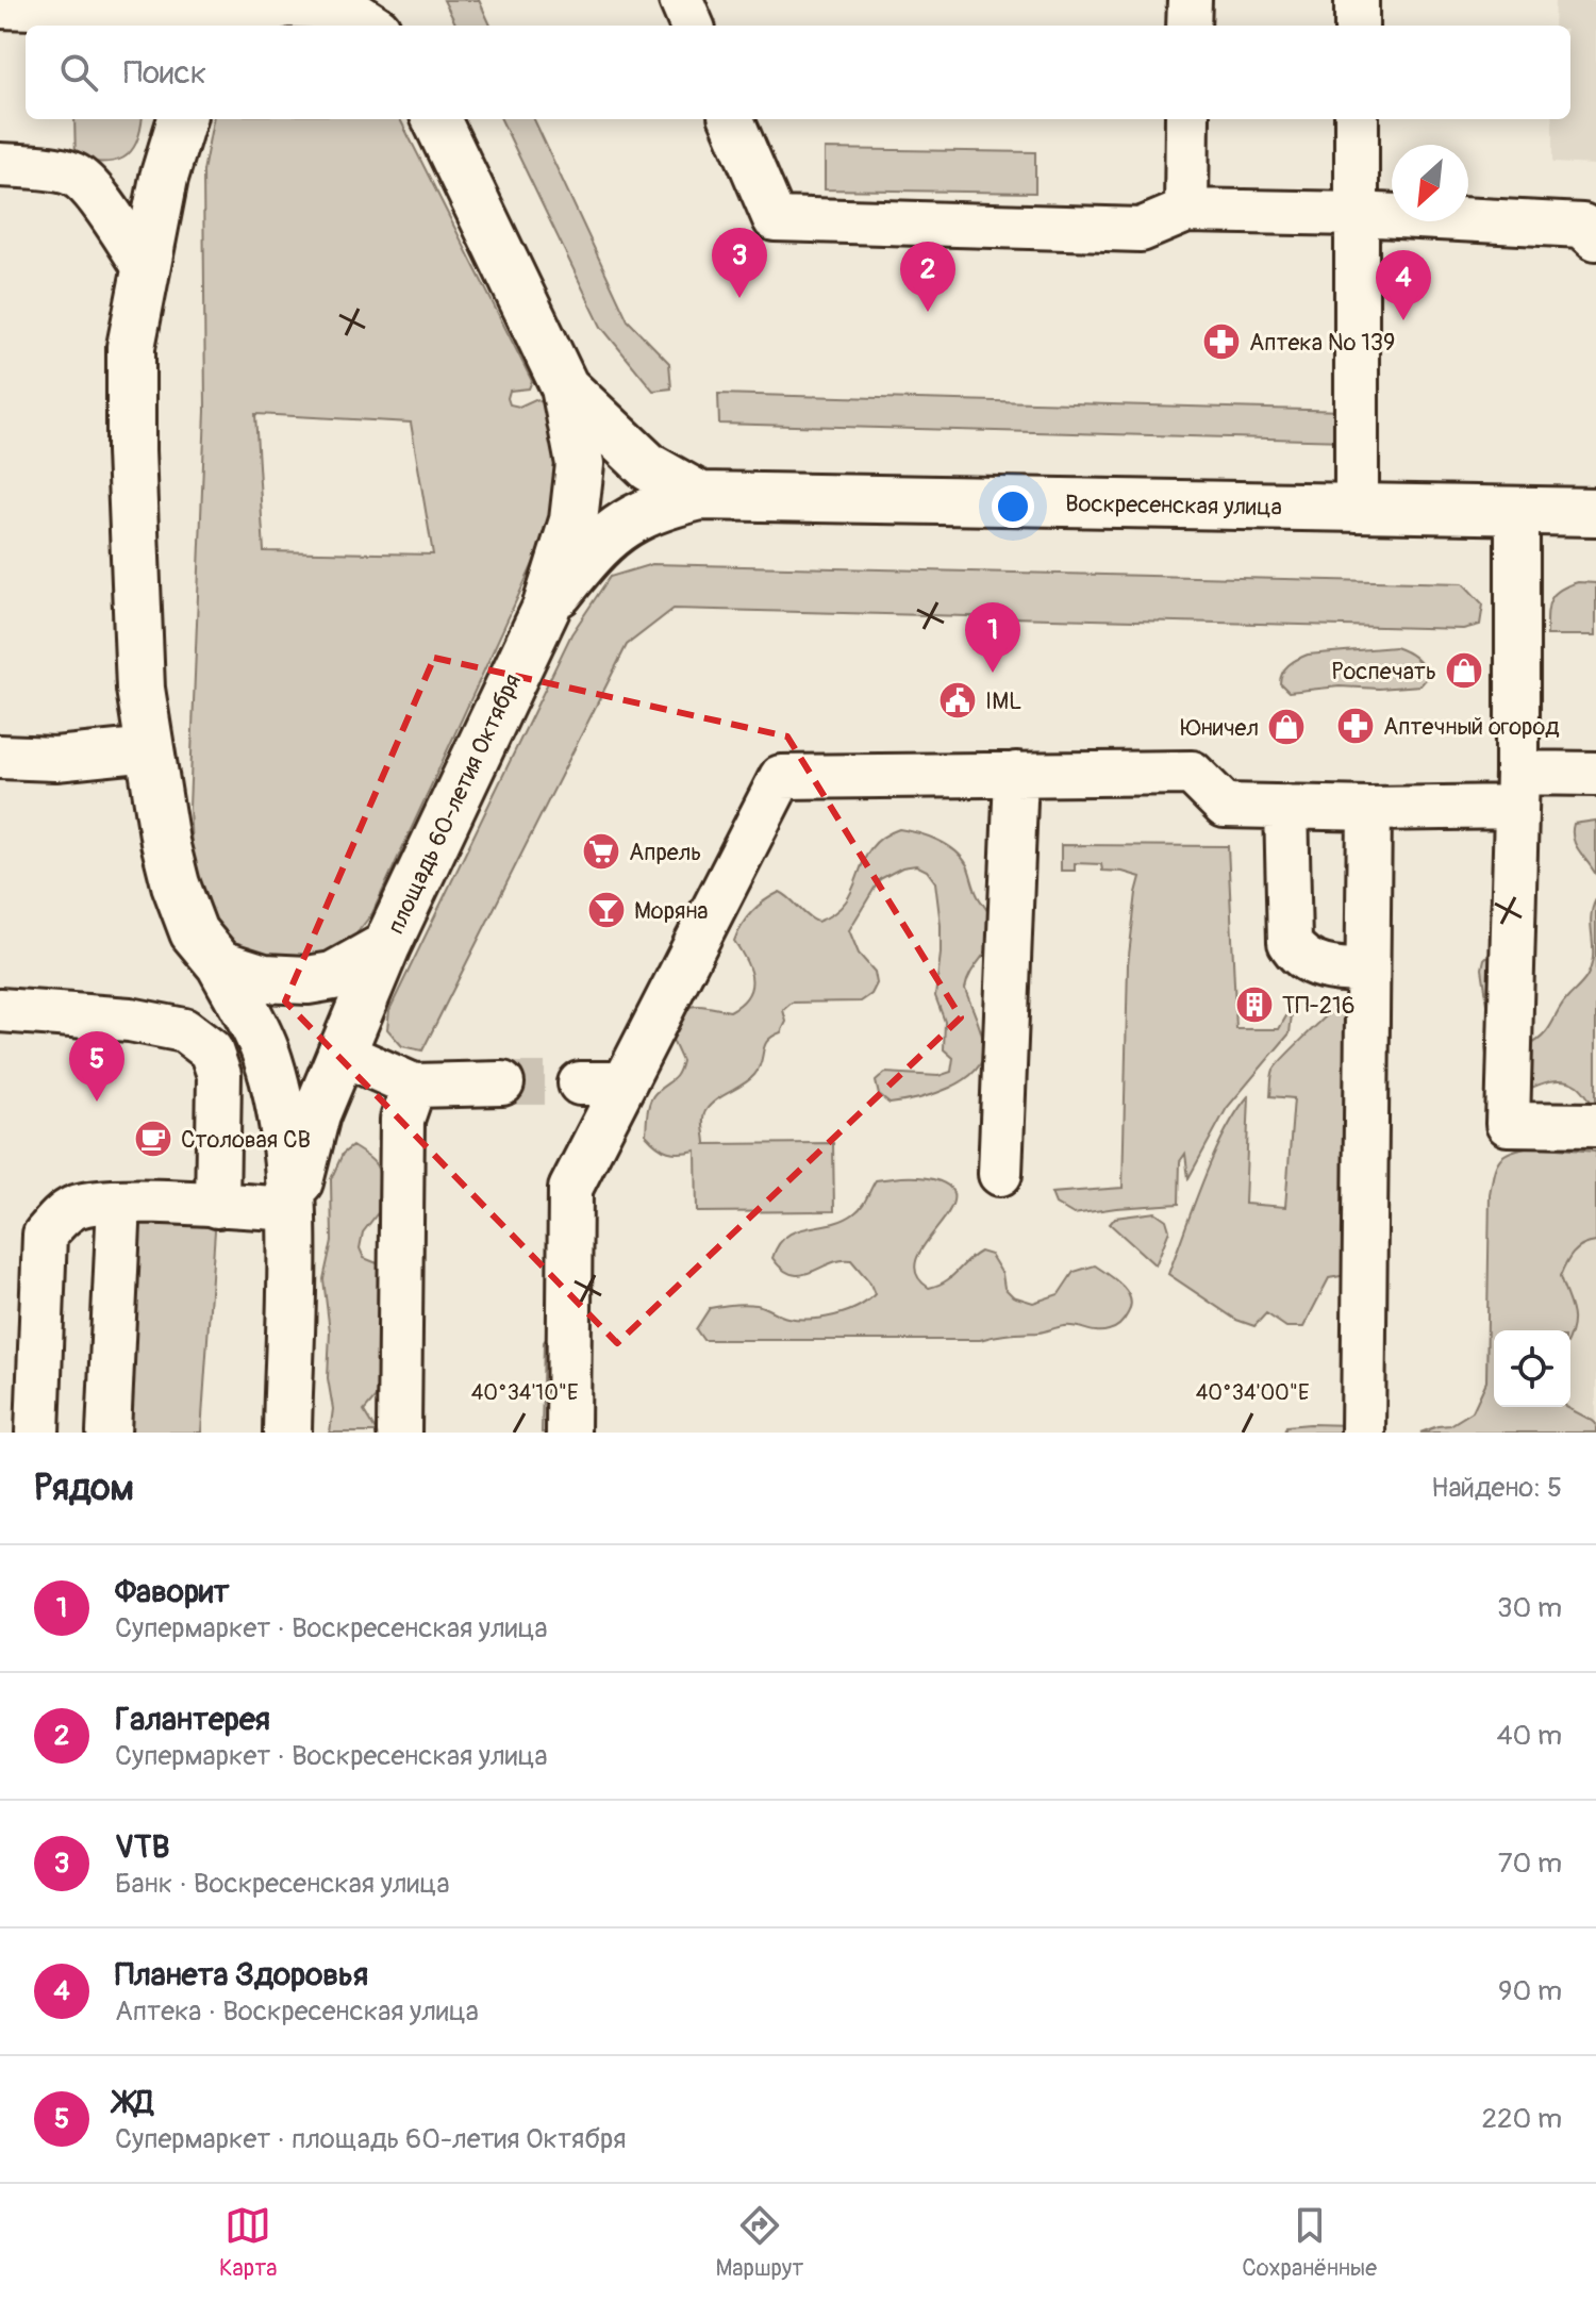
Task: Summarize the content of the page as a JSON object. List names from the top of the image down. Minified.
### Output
{"streets":{"main road":["Воскресенская улица","площадь 60-летия Октября"]},"crossings":[["Воскресенская улица","площадь 60-летия Октября"]],"places":{"pharmacy":["Аптека № 139","Аптечный огород"],"shop":["Роспечать","Юничел"],"public building":["IML"],"supermarket":["Апрель"],"bar":["Моряна"],"building":["ТП-216"],"cafe":["Столовая СВ"]},"north":"bottom left","page":{"search":"Поиск","pins":["3","2","4","1","5"],"heading":["Рядом","Найдено: 5"],"list":[{"mark":"1","name":"Фаворит","note":"Супермаркет · Воскресенская улица","value":"30 m"},{"mark":"2","name":"Галантерея","note":"Супермаркет · Воскресенская улица","value":"40 m"},{"mark":"3","name":"VTB","note":"Банк · Воскресенская улица","value":"70 m"},{"mark":"4","name":"Планета Здоровья","note":"Аптека · Воскресенская улица","value":"90 m"},{"mark":"5","name":"ЖД","note":"Супермаркет · площадь 60-летия Октября","value":"220 m"}],"nav":["Карта","Маршрут","Сохранённые"]},"coordinates":["40°34'10\"E","40°34'00\"E"]}
